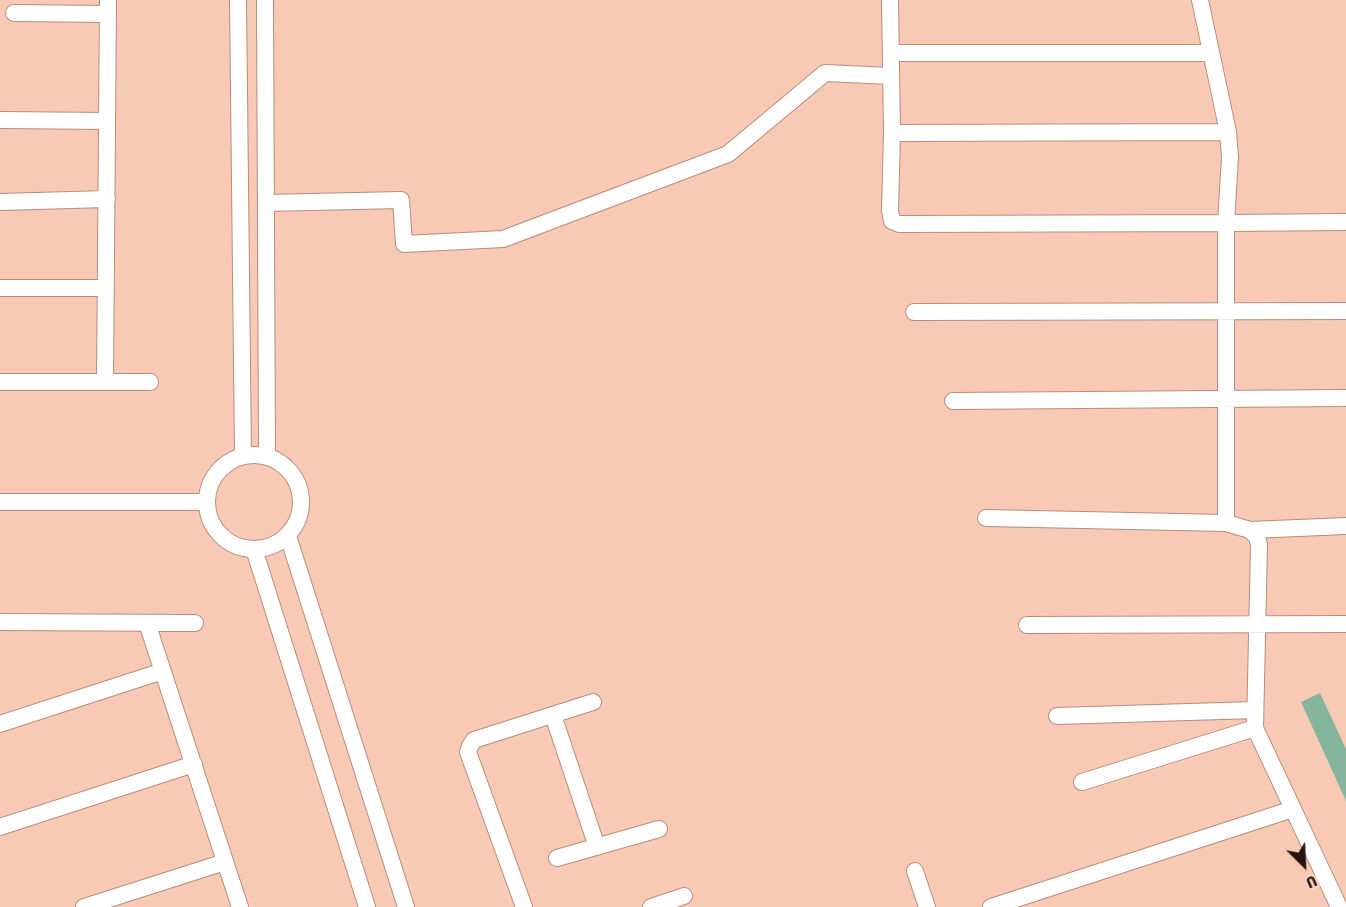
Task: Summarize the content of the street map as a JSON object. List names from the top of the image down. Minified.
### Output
{"north":"bottom right"}
